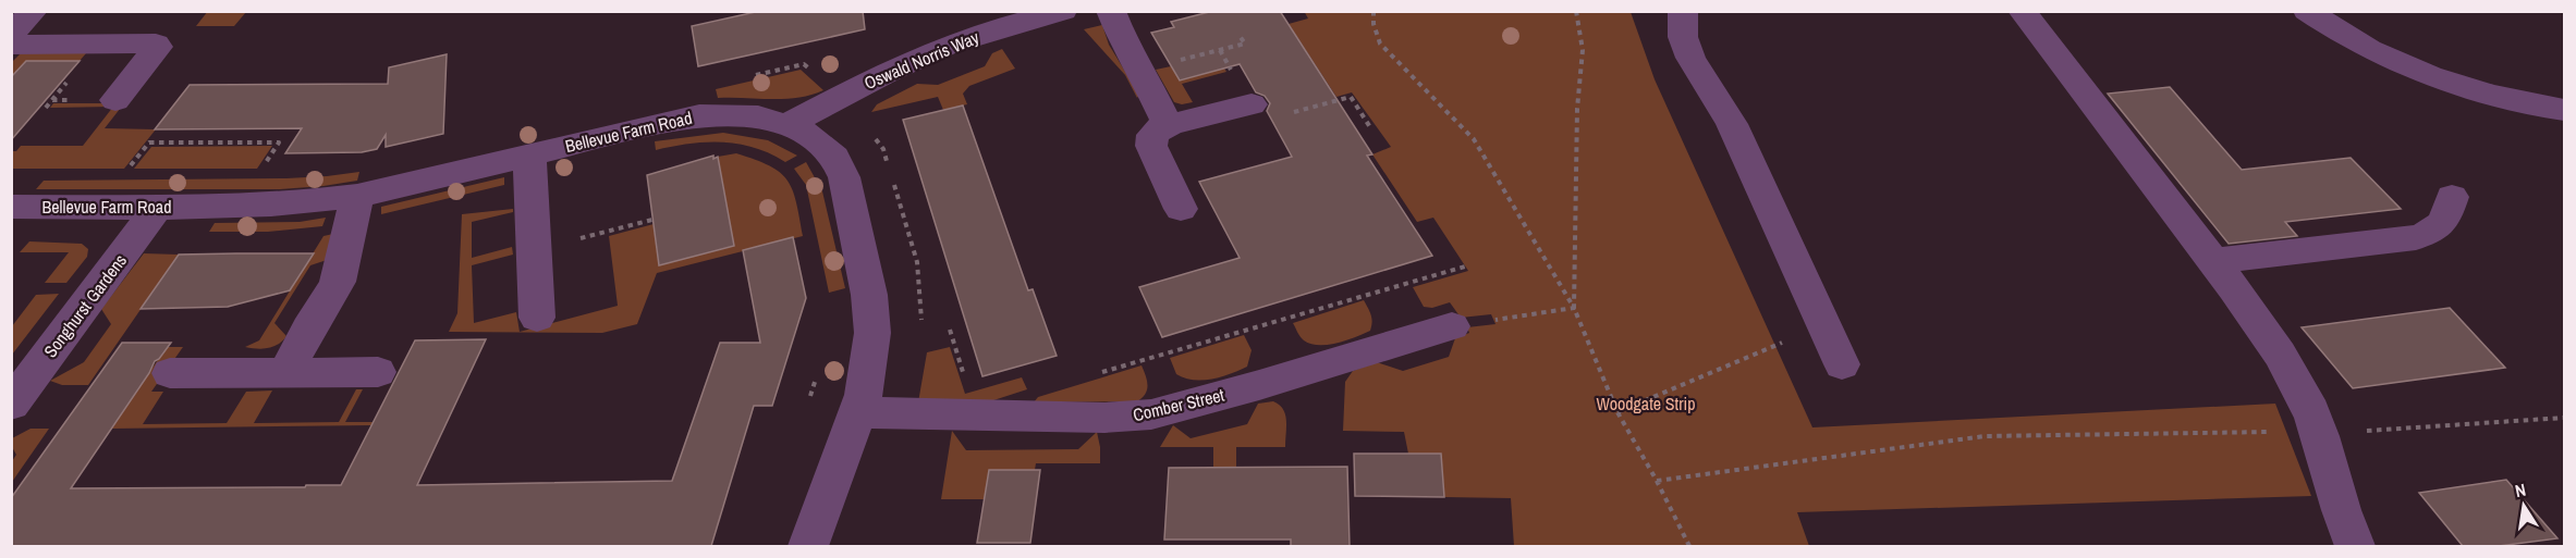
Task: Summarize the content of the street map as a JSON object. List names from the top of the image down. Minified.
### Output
{"streets":{"street":["Oswald Norris Way","Bellevue Farm Road","Songhurst Gardens","Comber Street"]},"crossings":[["Oswald Norris Way","Bellevue Farm Road"],["Bellevue Farm Road","Songhurst Gardens"],["Bellevue Farm Road","Comber Street"]],"parks":["Woodgate Strip"],"north":"top"}
